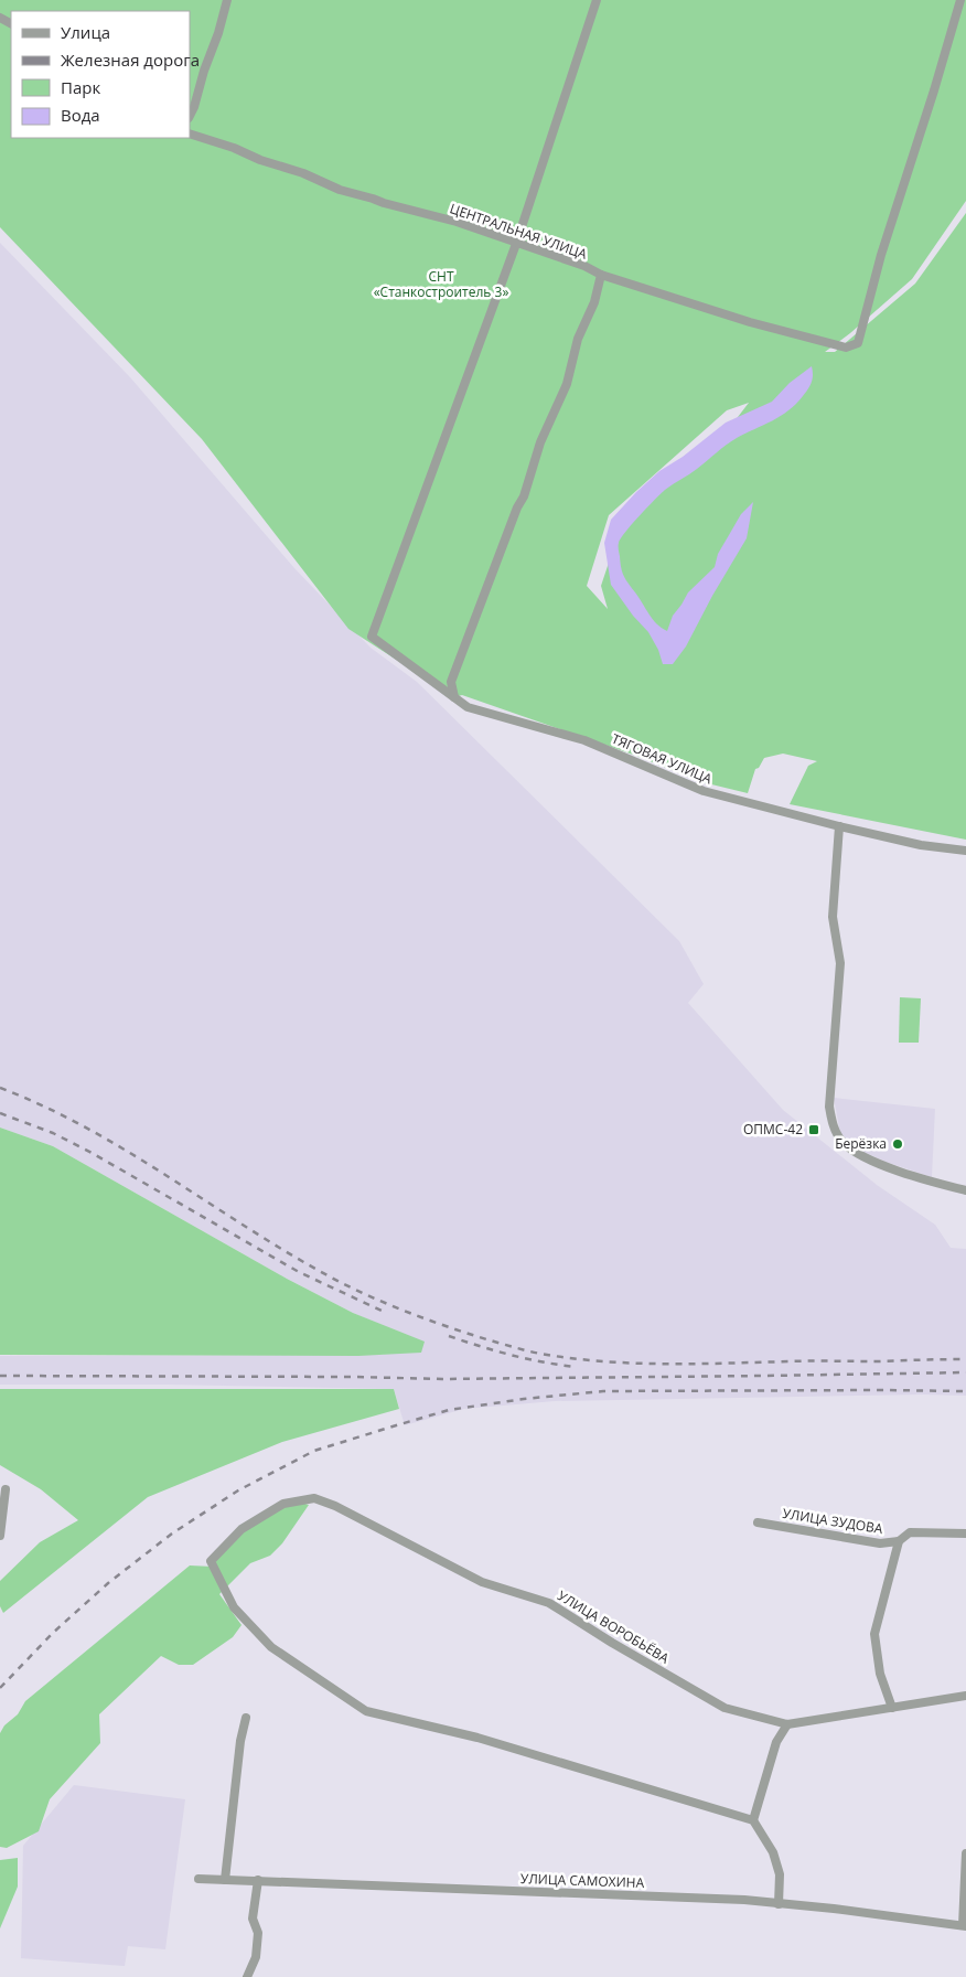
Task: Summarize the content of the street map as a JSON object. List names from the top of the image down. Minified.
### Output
{"streets":{"street":["ЦЕНТРАЛЬНАЯ УЛИЦА","ТЯГОВАЯ УЛИЦА","УЛИЦА ЗУДОВА","УЛИЦА ВОРОБЬЁВА","УЛИЦА САМОХИНА"]},"crossings":[["ЦЕНТРАЛЬНАЯ УЛИЦА","ТЯГОВАЯ УЛИЦА"]],"parks":["СНТ «Станкостроитель 3»"],"places":{"transit":["ОПМС-42"],"other":["Берёзка"]},"legend":["Улица","Железная дорога","Парк","Вода"]}
